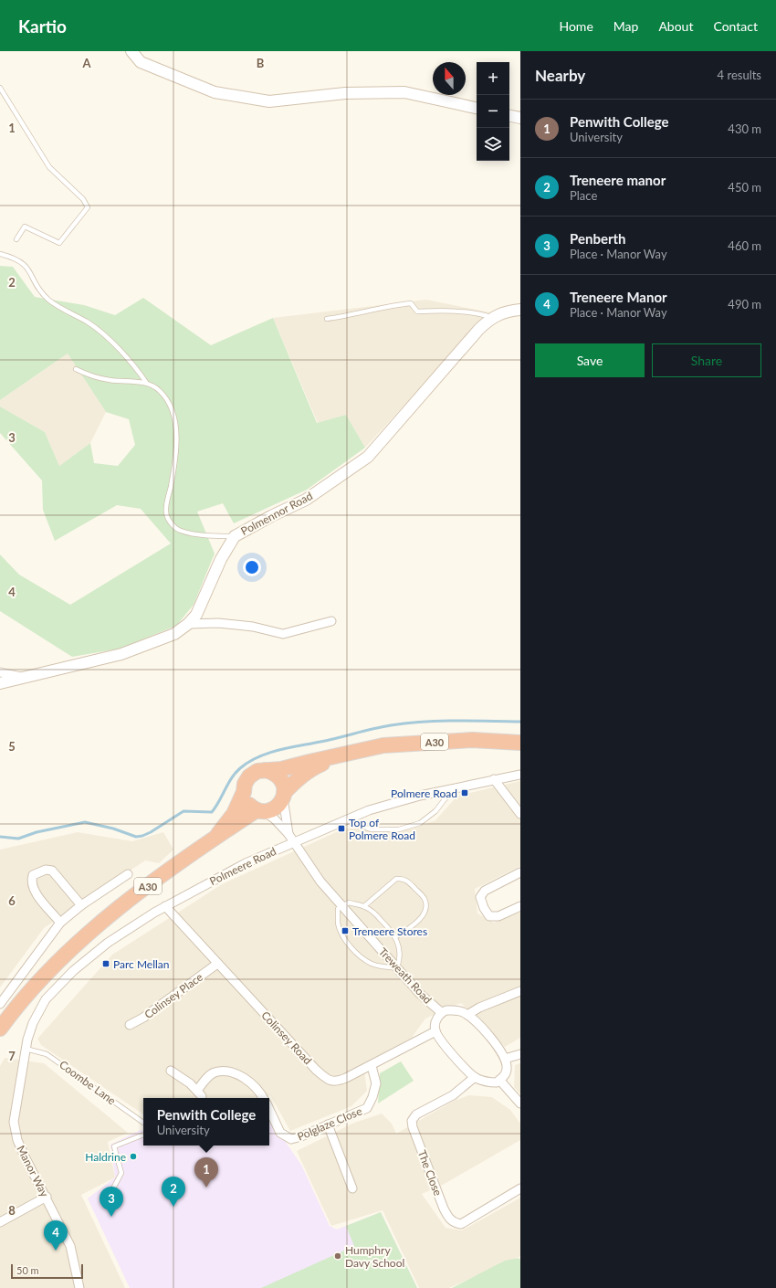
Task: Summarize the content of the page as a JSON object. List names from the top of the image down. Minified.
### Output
{"streets":{"highway":["A30"],"street":["Polmennor Road","Polmeere Road","Treweath Road","Colinsey Place","Colinsey Road","Polglaze Close","Manor Way","The Close"],"lane":["Coombe Lane"]},"crossings":[["A30","Treweath Road"],["Polmeere Road","Treweath Road"],["Polmeere Road","Colinsey Road"],["Polmeere Road","Coombe Lane"],["Polmeere Road","Manor Way"],["Treweath Road","Colinsey Road"],["Colinsey Place","Colinsey Road"],["Colinsey Road","Polglaze Close"],["Coombe Lane","Manor Way"]],"places":{"transit":["Polmere Road","Top of Polmere Road","Treneere Stores","Parc Mellan"],"other":["Haldrine","Humphry Davy School"]},"scale_bar":"50 m","north":"top","page":{"header":"Kartio","nav":["Home","Map","About","Contact"],"heading":["Nearby","4 results"],"map_buttons":["+","−"],"list":[{"mark":"1","name":"Penwith College","note":"University","value":"430 m"},{"mark":"2","name":"Treneere manor","note":"Place","value":"450 m"},{"mark":"3","name":"Penberth","note":"Place · Manor Way","value":"460 m"},{"mark":"4","name":"Treneere Manor","note":"Place · Manor Way","value":"490 m"}],"buttons":["Save","Share"],"popup":["Penwith College","University"],"pins":["1","2","3","4"],"scale":"50 m"},"grid":{"columns":["A","B"],"rows":["1","2","3","4","5","6","7","8"]}}
